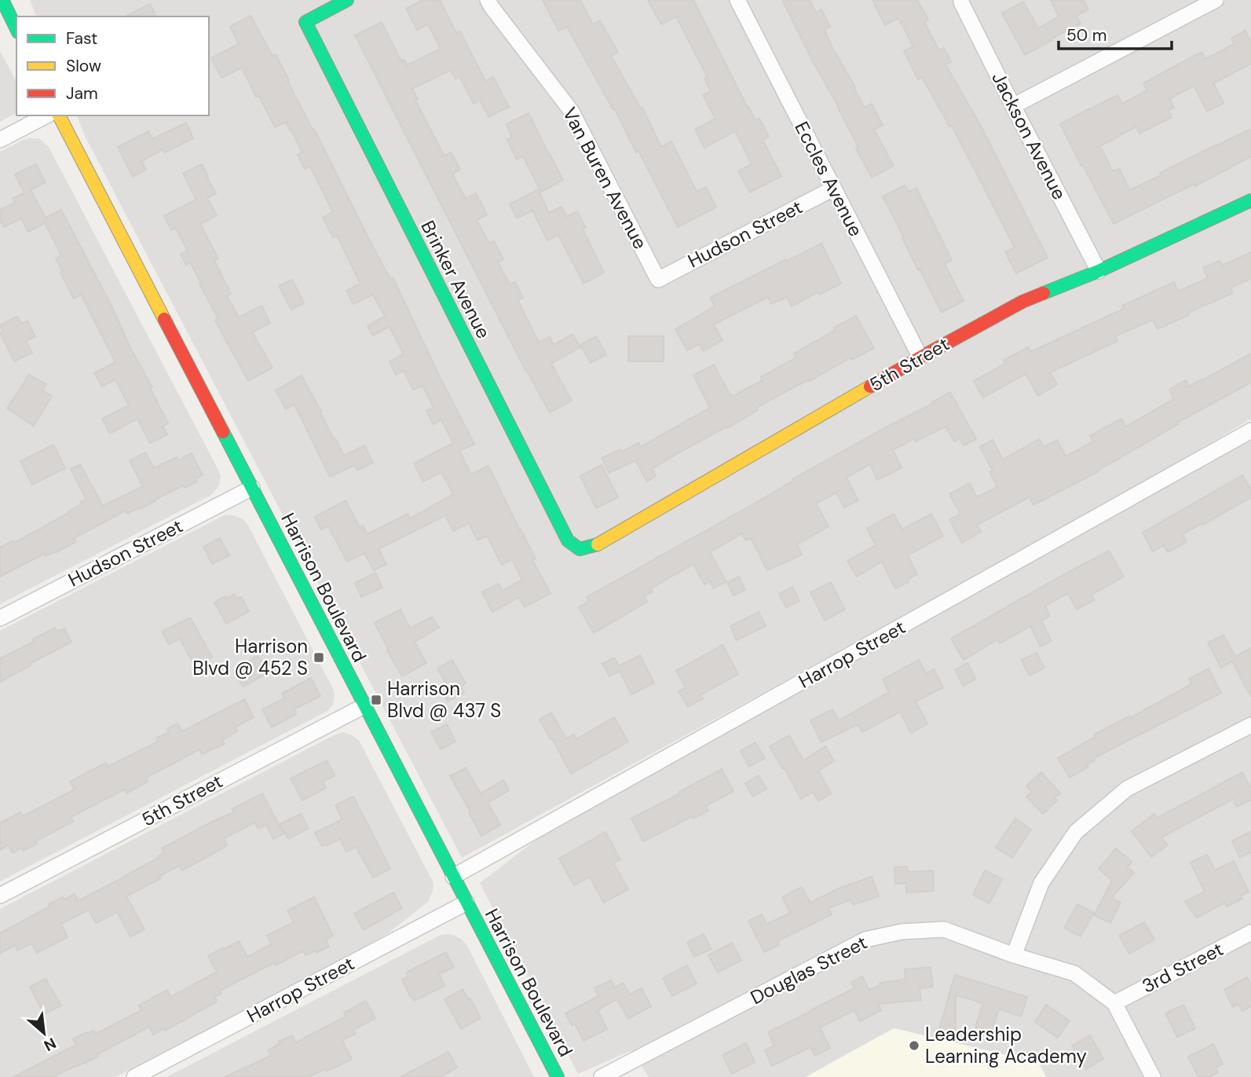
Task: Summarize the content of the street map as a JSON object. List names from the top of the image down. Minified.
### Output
{"streets":{"street":["Jackson Avenue","Van Buren Avenue","Eccles Avenue","Hudson Street","Brinker Avenue","5th Street","Harrison Boulevard","Harrop Street","3rd Street","Douglas Street"]},"crossings":[["Jackson Avenue","5th Street"],["Van Buren Avenue","Hudson Street"],["Eccles Avenue","Hudson Street"],["Eccles Avenue","5th Street"],["Hudson Street","Harrison Boulevard"],["Brinker Avenue","5th Street"],["5th Street","Harrison Boulevard"],["Harrison Boulevard","Harrop Street"]],"places":{"transit":["Harrison Blvd @ 452 S","Harrison Blvd @ 437 S"],"other":["Leadership Learning Academy"]},"legend":["Fast","Slow","Jam"],"scale_bar":"50 m","north":"bottom right"}
